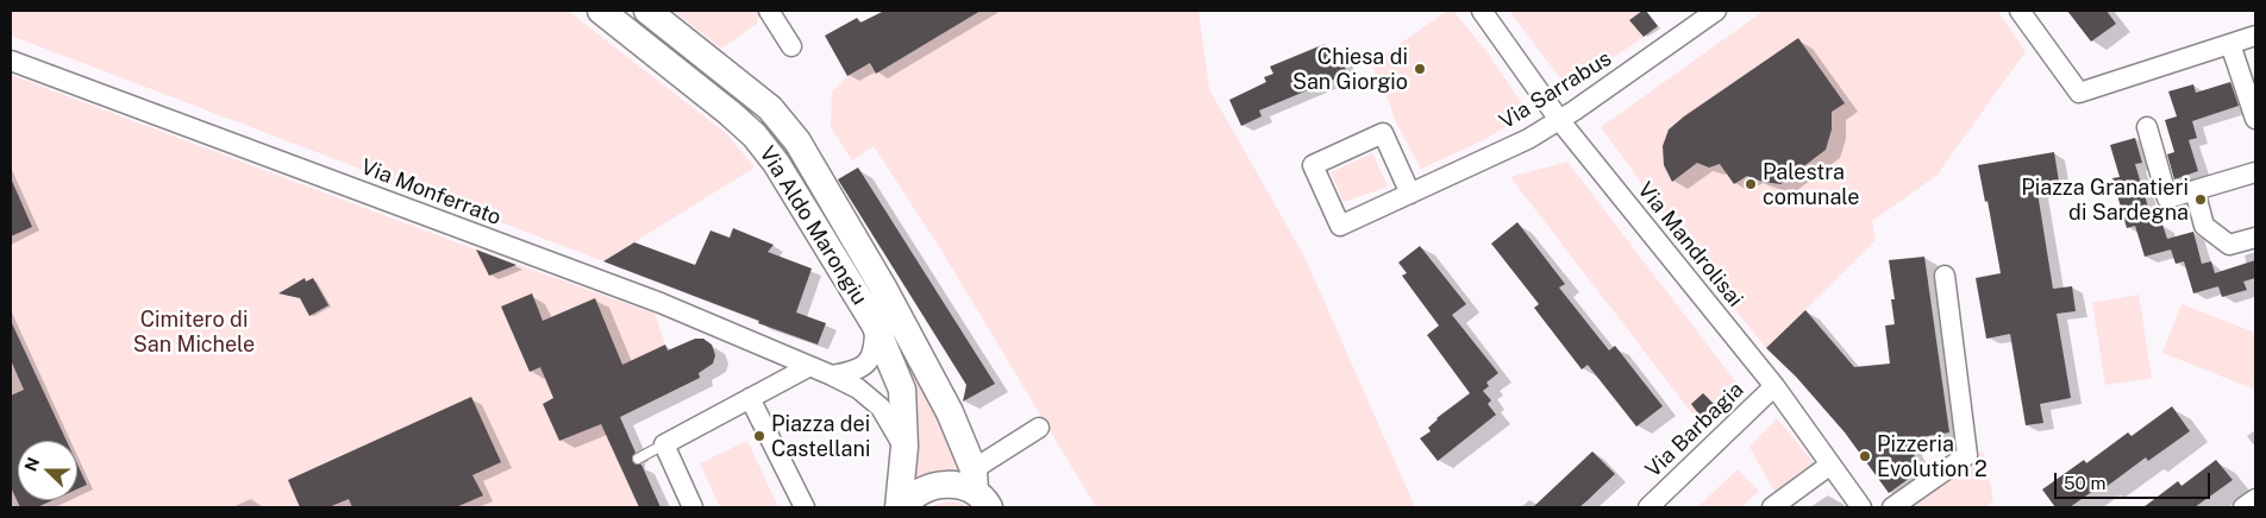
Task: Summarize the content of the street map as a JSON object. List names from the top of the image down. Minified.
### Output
{"streets":{"street":["Via Sarrabus","Via Monferrato","Via Aldo Marongiu","Via Mandrolisai","Via Barbagia"]},"crossings":[["Via Sarrabus","Via Mandrolisai"],["Via Monferrato","Via Aldo Marongiu"],["Via Mandrolisai","Via Barbagia"]],"parks":["Cimitero di San Michele"],"places":["Chiesa di San Giorgio","Palestra comunale","Piazza Granatieri di Sardegna","Piazza dei Castellani","Pizzeria Evolution 2"],"scale_bar":"50 m","north":"left"}
